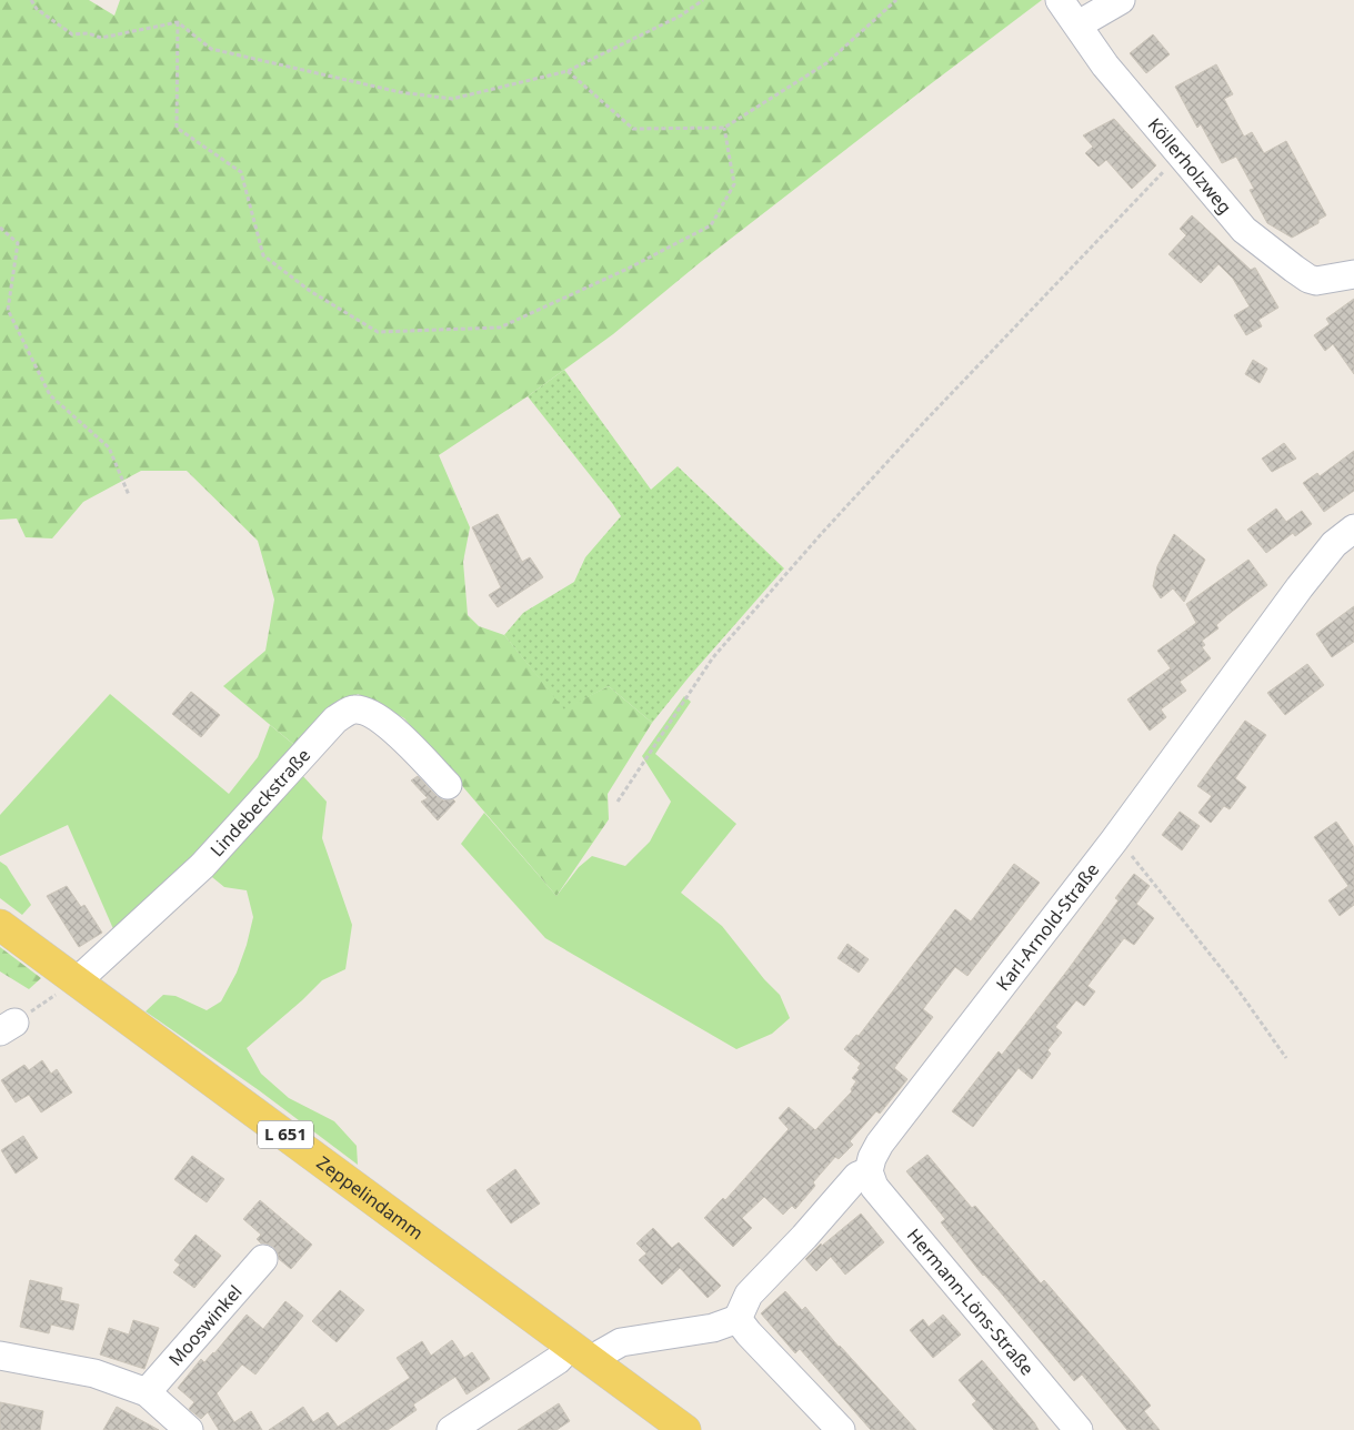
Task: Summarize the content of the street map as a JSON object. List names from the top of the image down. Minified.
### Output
{"streets":{"main road":["L 651","Zeppelindamm"],"street":["Köllerholzweg","Lindebeckstraße","Karl-Arnold-Straße","Hermann-Löns-Straße","Mooswinkel"]},"crossings":[["Lindebeckstraße","Zeppelindamm"],["Karl-Arnold-Straße","Hermann-Löns-Straße"]]}
